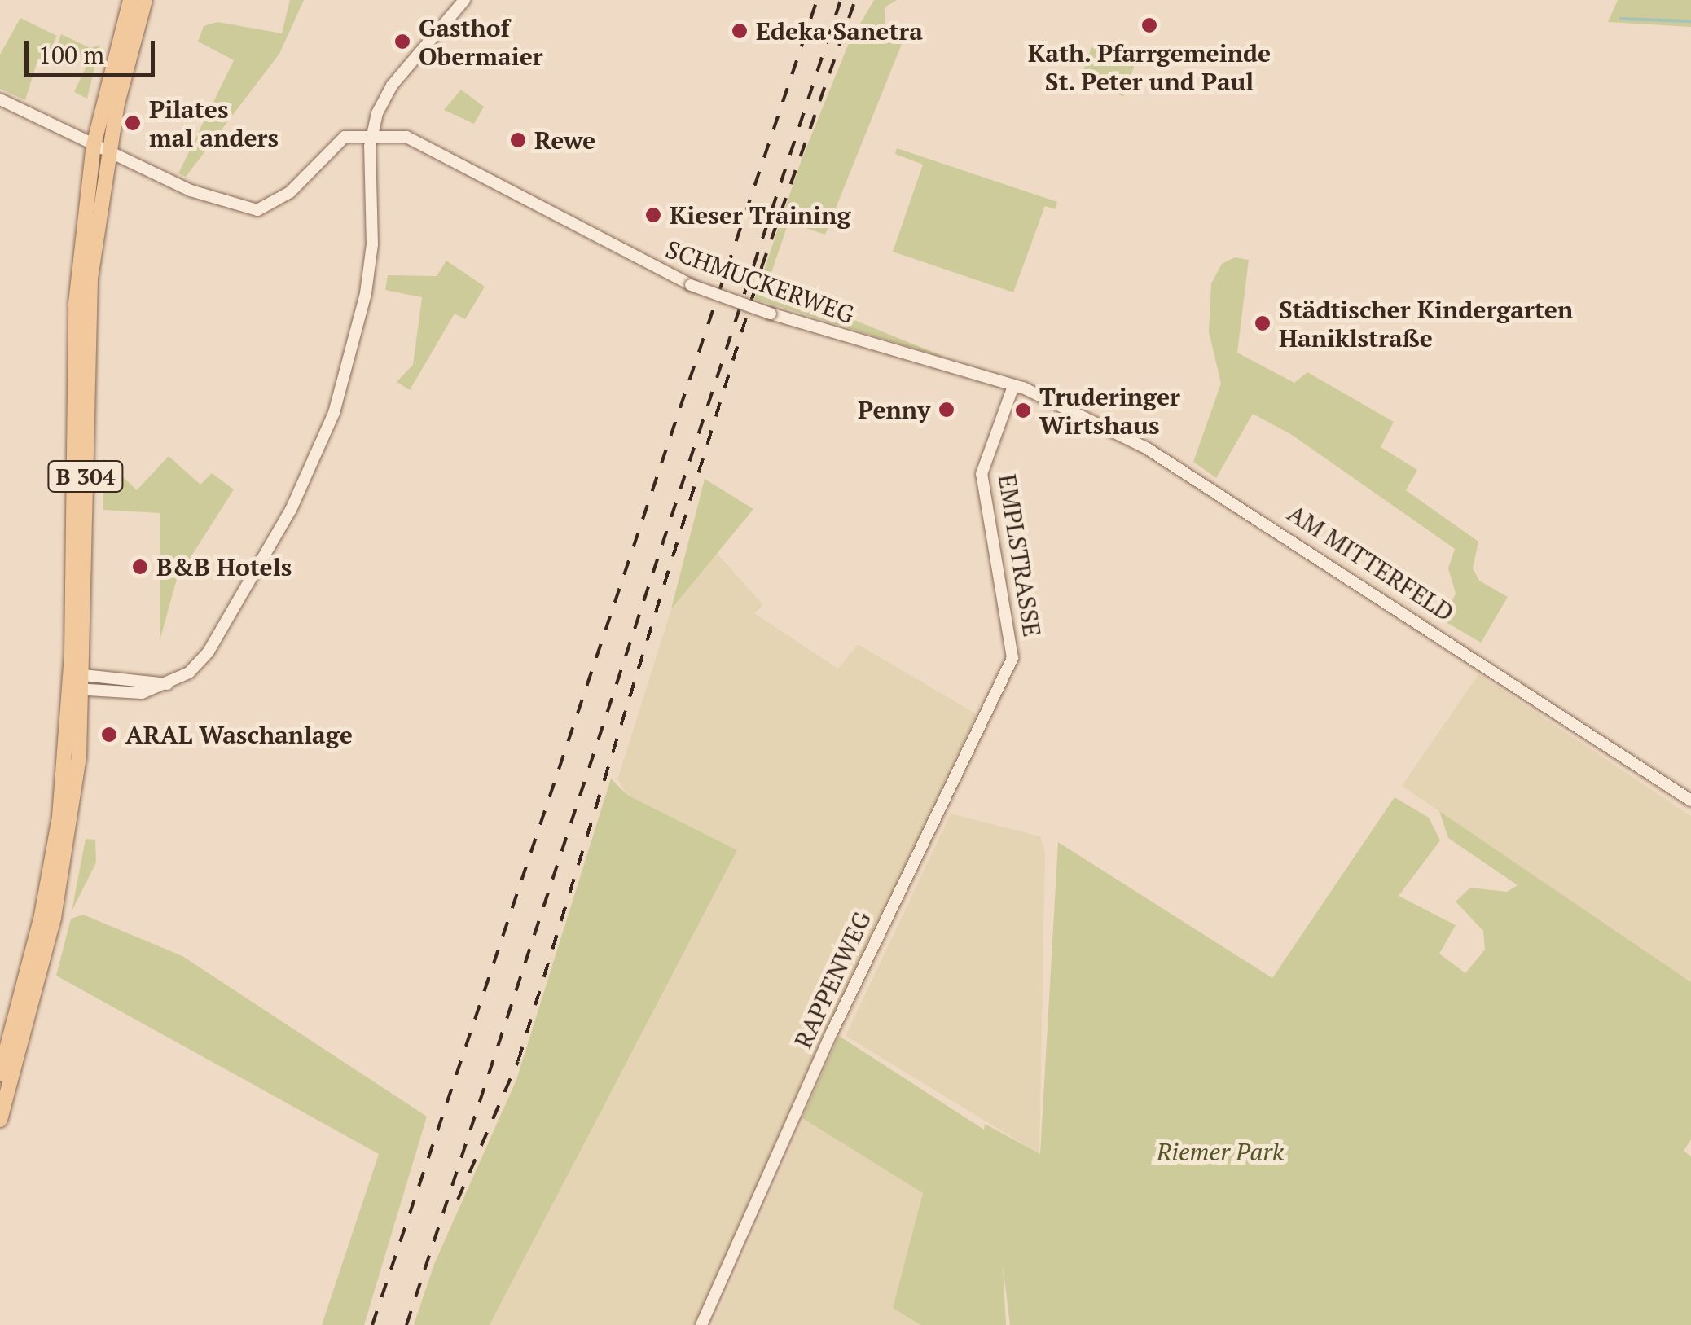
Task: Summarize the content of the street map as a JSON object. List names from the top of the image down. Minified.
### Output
{"streets":{"main road":["B 304"],"street":["SCHMUCKERWEG","EMPLSTRASSE","AM MITTERFELD","RAPPENWEG"]},"crossings":[["SCHMUCKERWEG","EMPLSTRASSE"],["SCHMUCKERWEG","AM MITTERFELD"],["EMPLSTRASSE","AM MITTERFELD"],["EMPLSTRASSE","RAPPENWEG"]],"parks":["Riemer Park"],"places":["Kath. Pfarrgemeinde St. Peter und Paul","Edeka Sanetra","Gasthof Obermaier","Pilates mal anders","Rewe","Kieser Training","Städtischer Kindergarten Haniklstraße","Penny","Truderinger Wirtshaus","B&B Hotels","ARAL Waschanlage"],"scale_bar":"100 m"}
